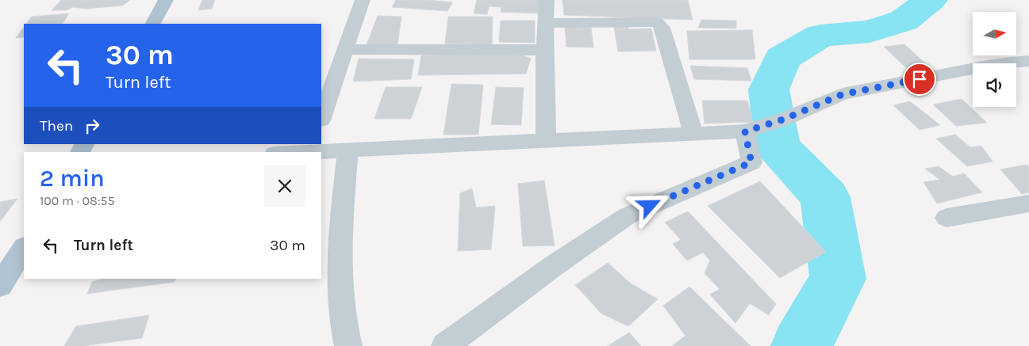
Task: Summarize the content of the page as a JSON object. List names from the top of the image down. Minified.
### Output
{"north":"right","page":{"turn":["30 m","Turn left"],"then":"Then","heading":["2 min","100 m · 08:55"],"list":[{"name":"Turn left","value":"30 m"}]}}
